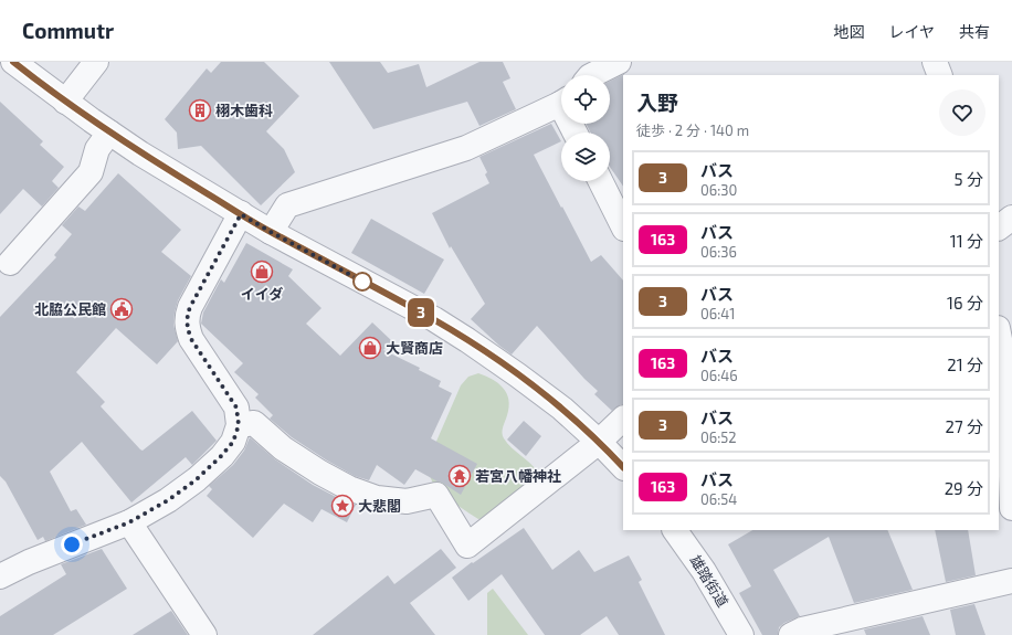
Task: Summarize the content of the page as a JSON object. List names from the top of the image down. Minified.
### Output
{"streets":{"street":["雄踏街道"]},"places":{"building":["栩木歯科"],"shop":["イイダ","大賢商店"],"public building":["北脇公民館"],"temple":["若宮八幡神社"],"place":["大悲閣"]},"lines":["bus line 3"],"page":{"header":"Commutr","nav":["地図","レイヤ","共有"],"on_map":"3","heading":["入野","徒歩 · 2 分 · 140 m"],"list":[{"mark":"3","name":"バス","note":"06:30","value":"5 分"},{"mark":"163","name":"バス","note":"06:36","value":"11 分"},{"mark":"3","name":"バス","note":"06:41","value":"16 分"},{"mark":"163","name":"バス","note":"06:46","value":"21 分"},{"mark":"3","name":"バス","note":"06:52","value":"27 分"},{"mark":"163","name":"バス","note":"06:54","value":"29 分"}]}}
